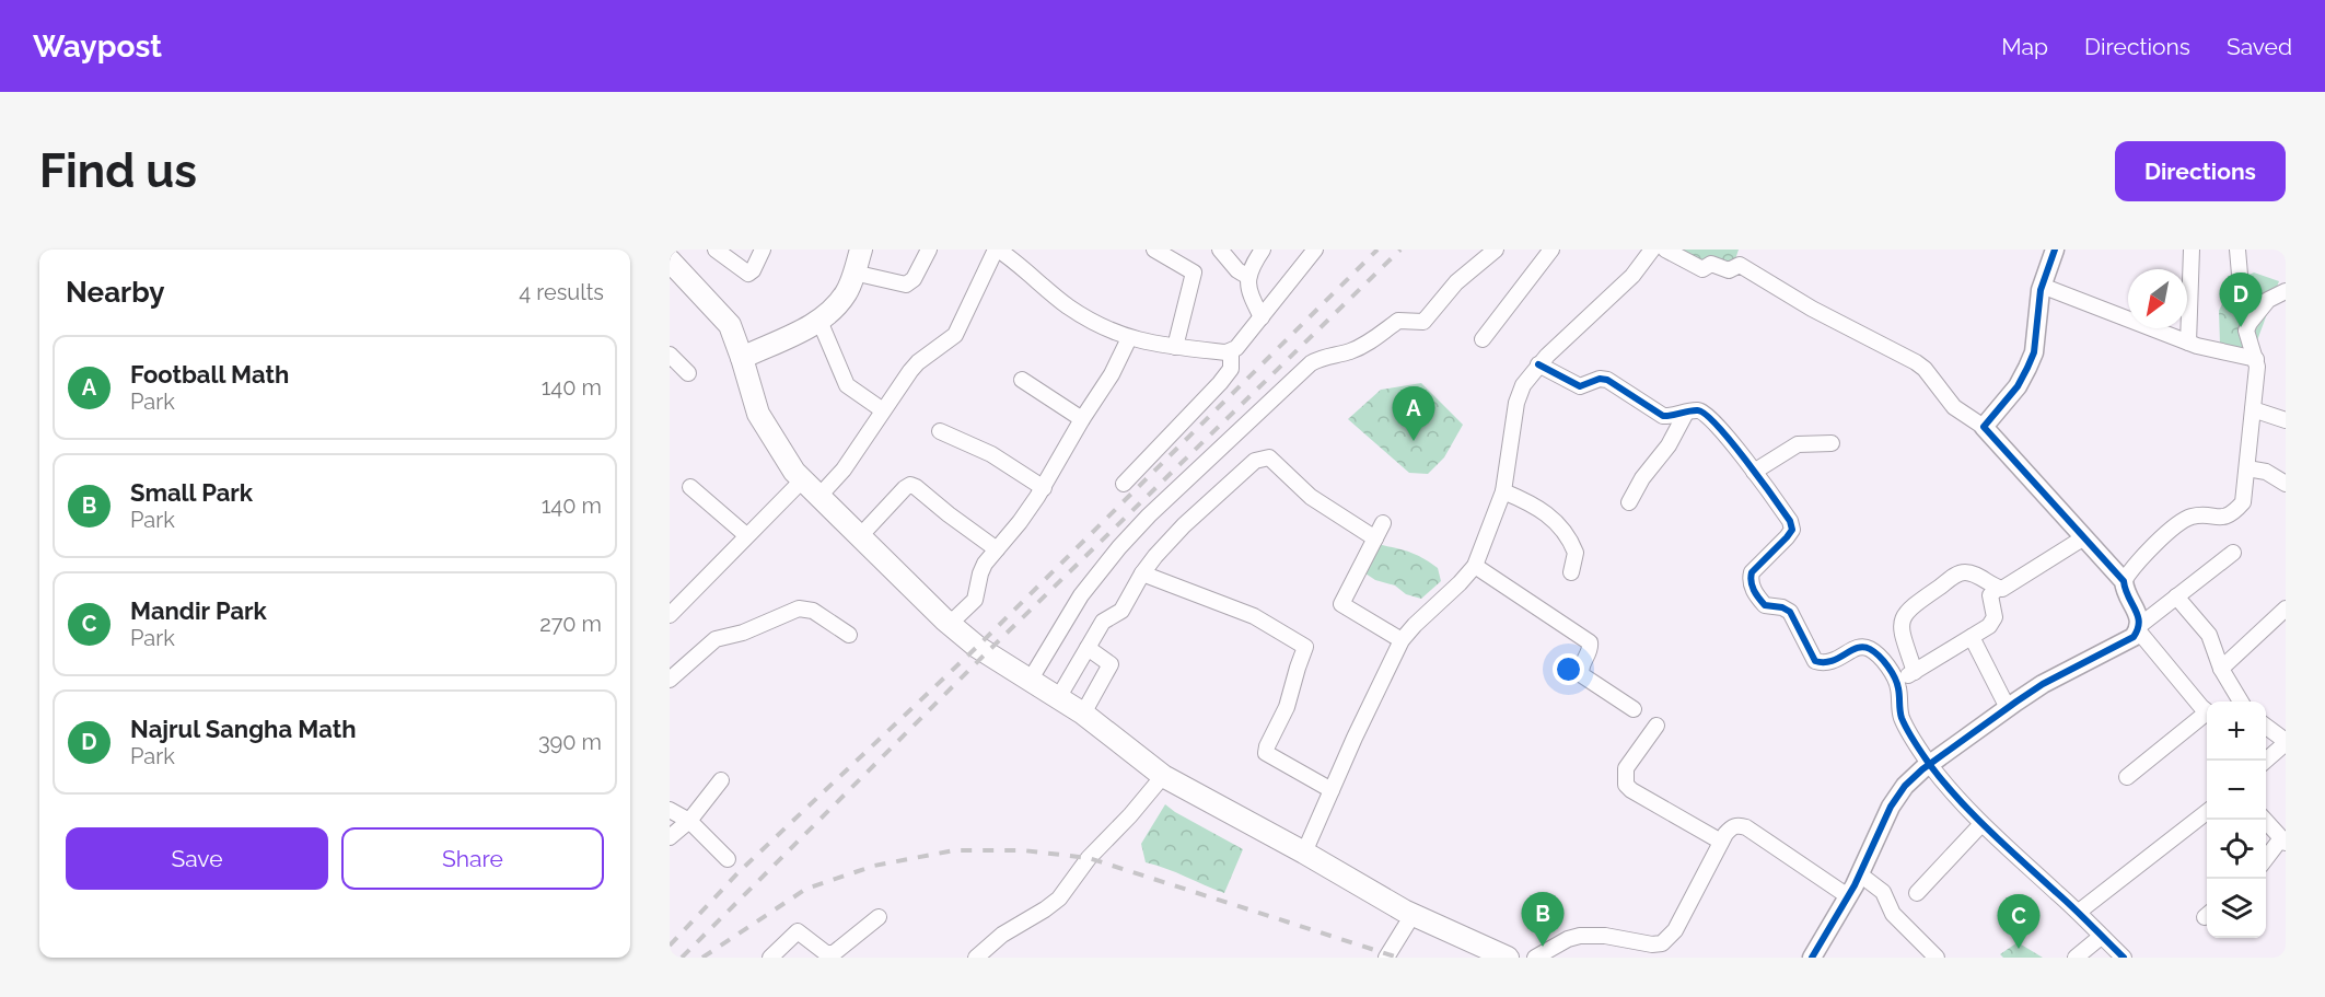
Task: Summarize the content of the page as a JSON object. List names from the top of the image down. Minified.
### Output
{"north":"bottom left","page":{"header":"Waypost","nav":["Map","Directions","Saved"],"buttons":["Directions",["Save","Share"]],"title":"Find us","heading":["Nearby","4 results"],"pins":["D","A","B","C"],"list":[{"mark":"A","name":"Football Math","note":"Park","value":"140 m"},{"mark":"B","name":"Small Park","note":"Park","value":"140 m"},{"mark":"C","name":"Mandir Park","note":"Park","value":"270 m"},{"mark":"D","name":"Najrul Sangha Math","note":"Park","value":"390 m"}],"map_buttons":["+","−"]}}
